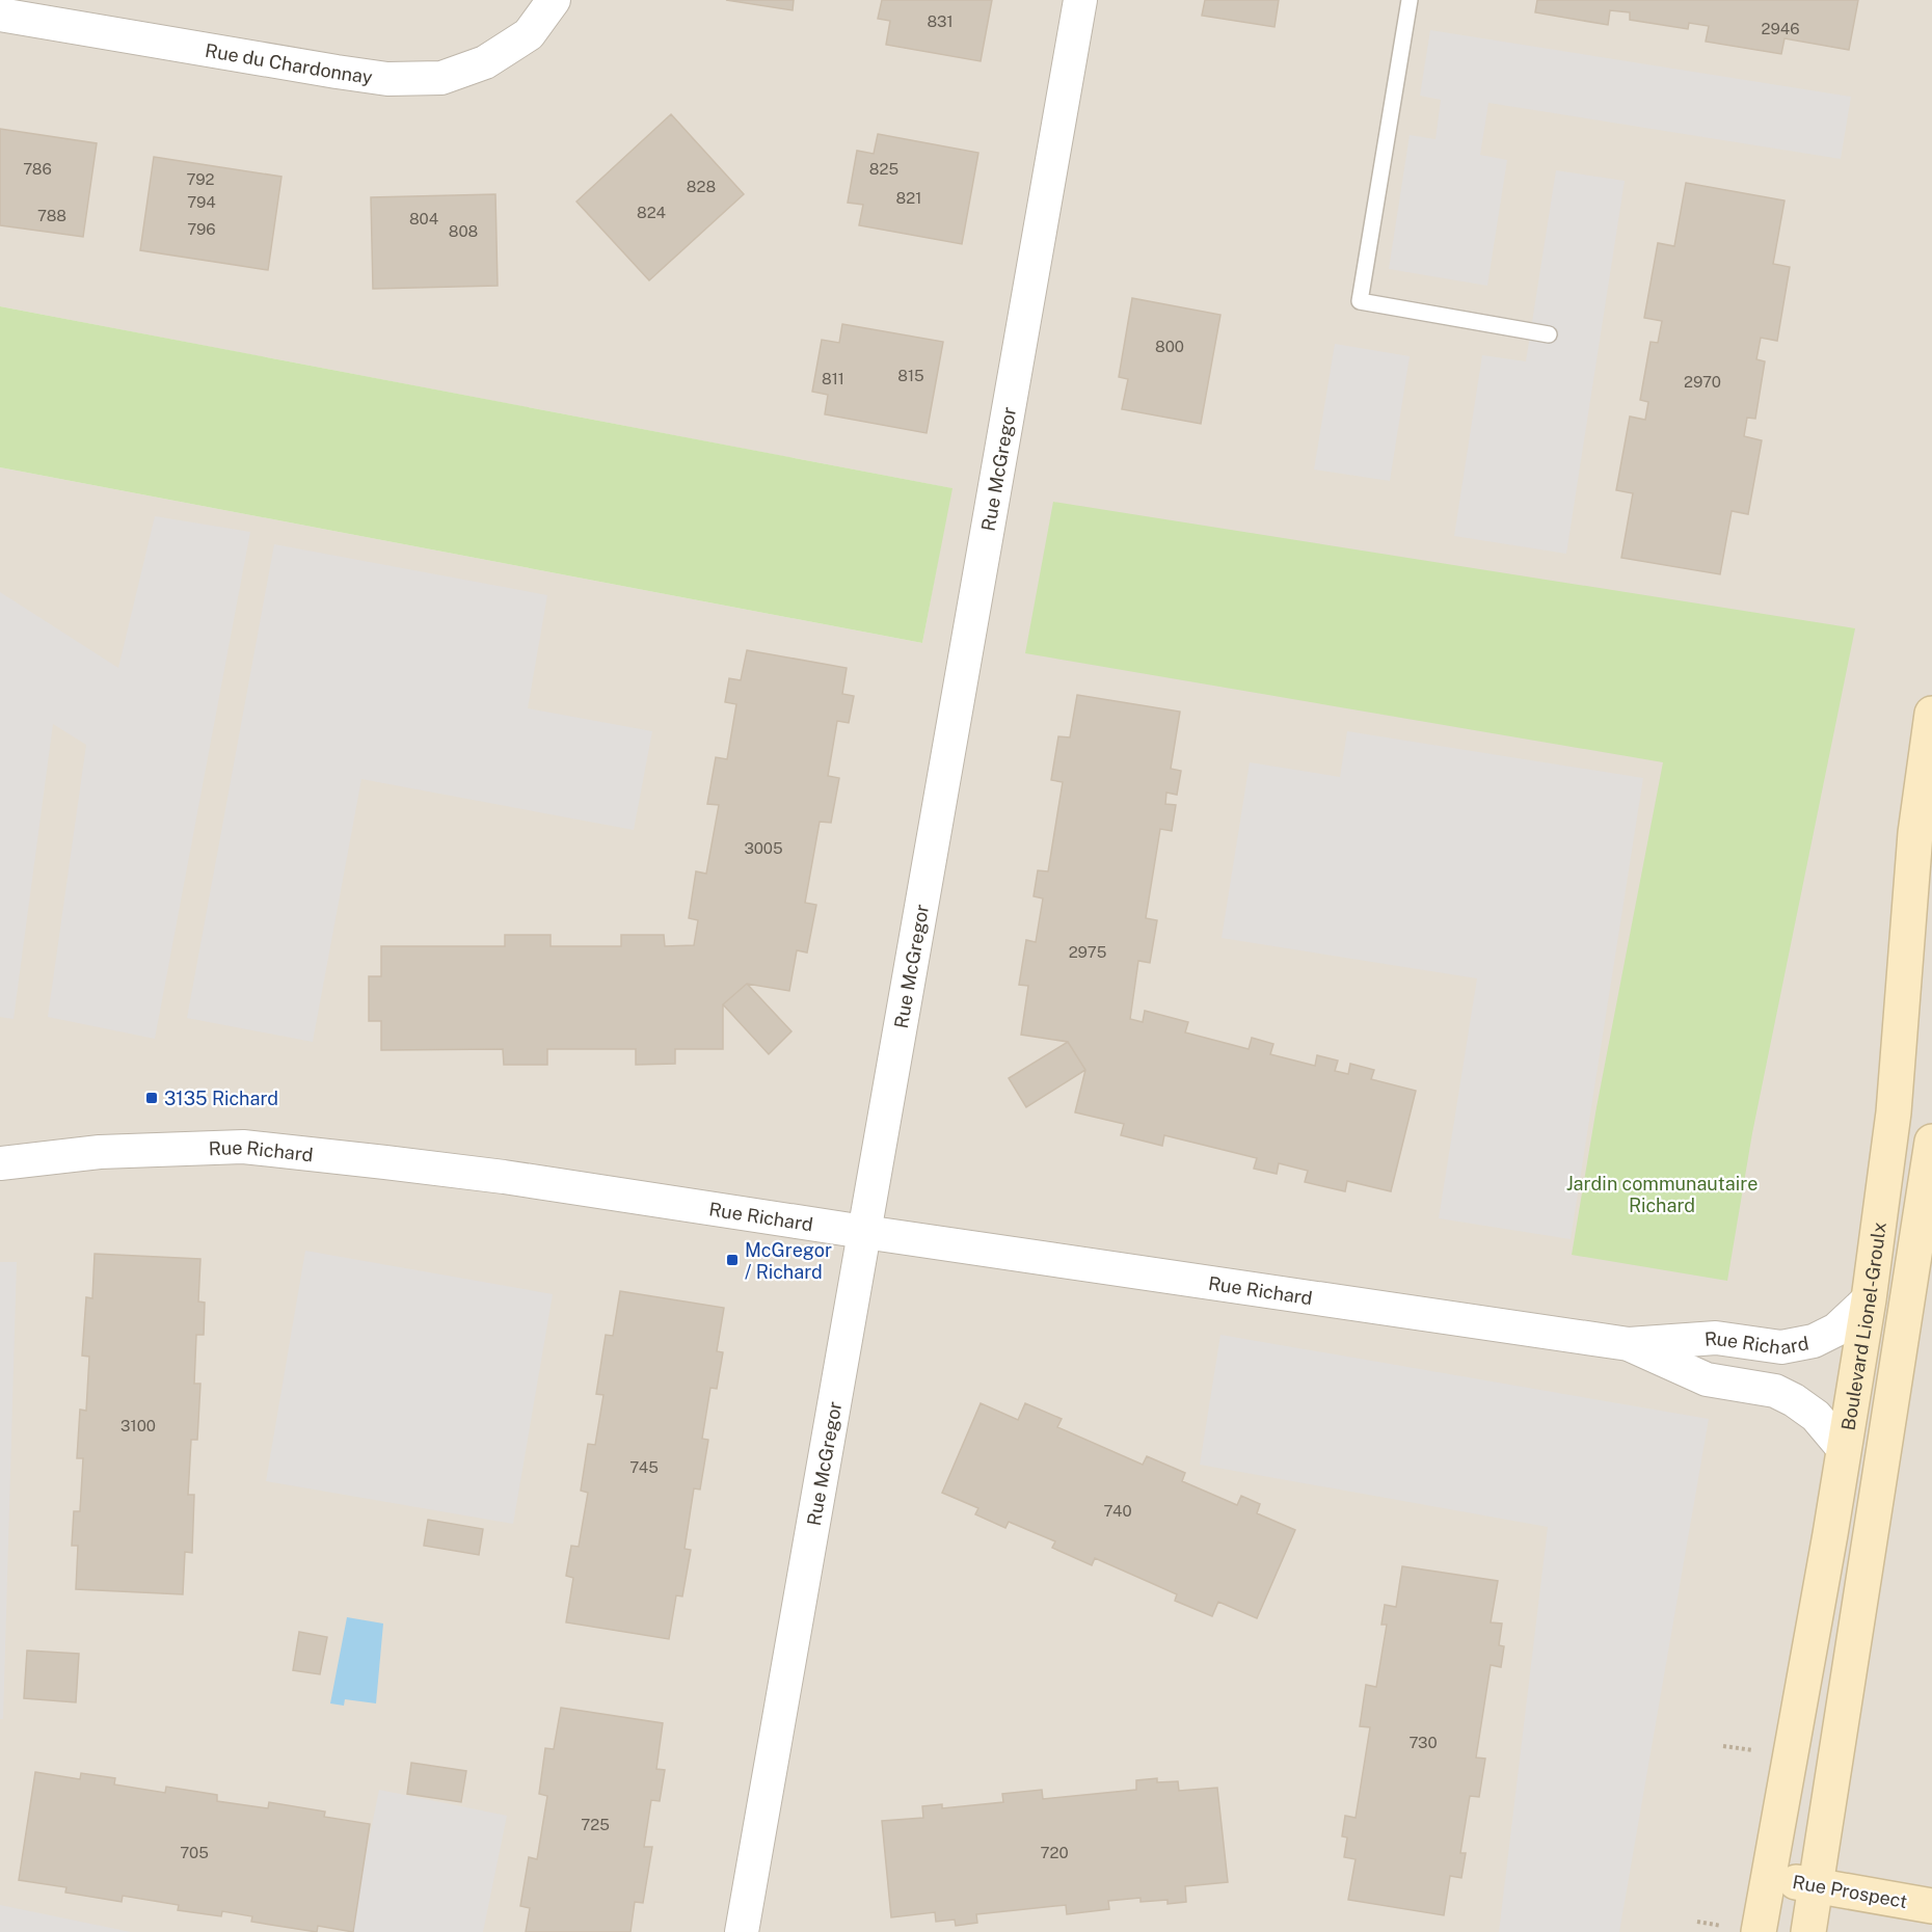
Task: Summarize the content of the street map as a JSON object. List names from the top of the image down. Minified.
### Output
{"streets":{"main road":["Boulevard Lionel-Groulx","Rue Prospect"],"street":["Rue du Chardonnay","Rue McGregor","Rue Richard"]},"crossings":[["Rue McGregor","Rue Richard"],["Rue Richard","Boulevard Lionel-Groulx"],["Boulevard Lionel-Groulx","Rue Prospect"]],"parks":["Jardin communautaire Richard"],"places":{"transit":["3135 Richard","McGregor / Richard"]},"house_numbers":["831","2946","786","825","792","828","821","794","824","788","804","796","808","800","815","811","2970","3005","2975","3100","745","740","730","725","705","720"]}
